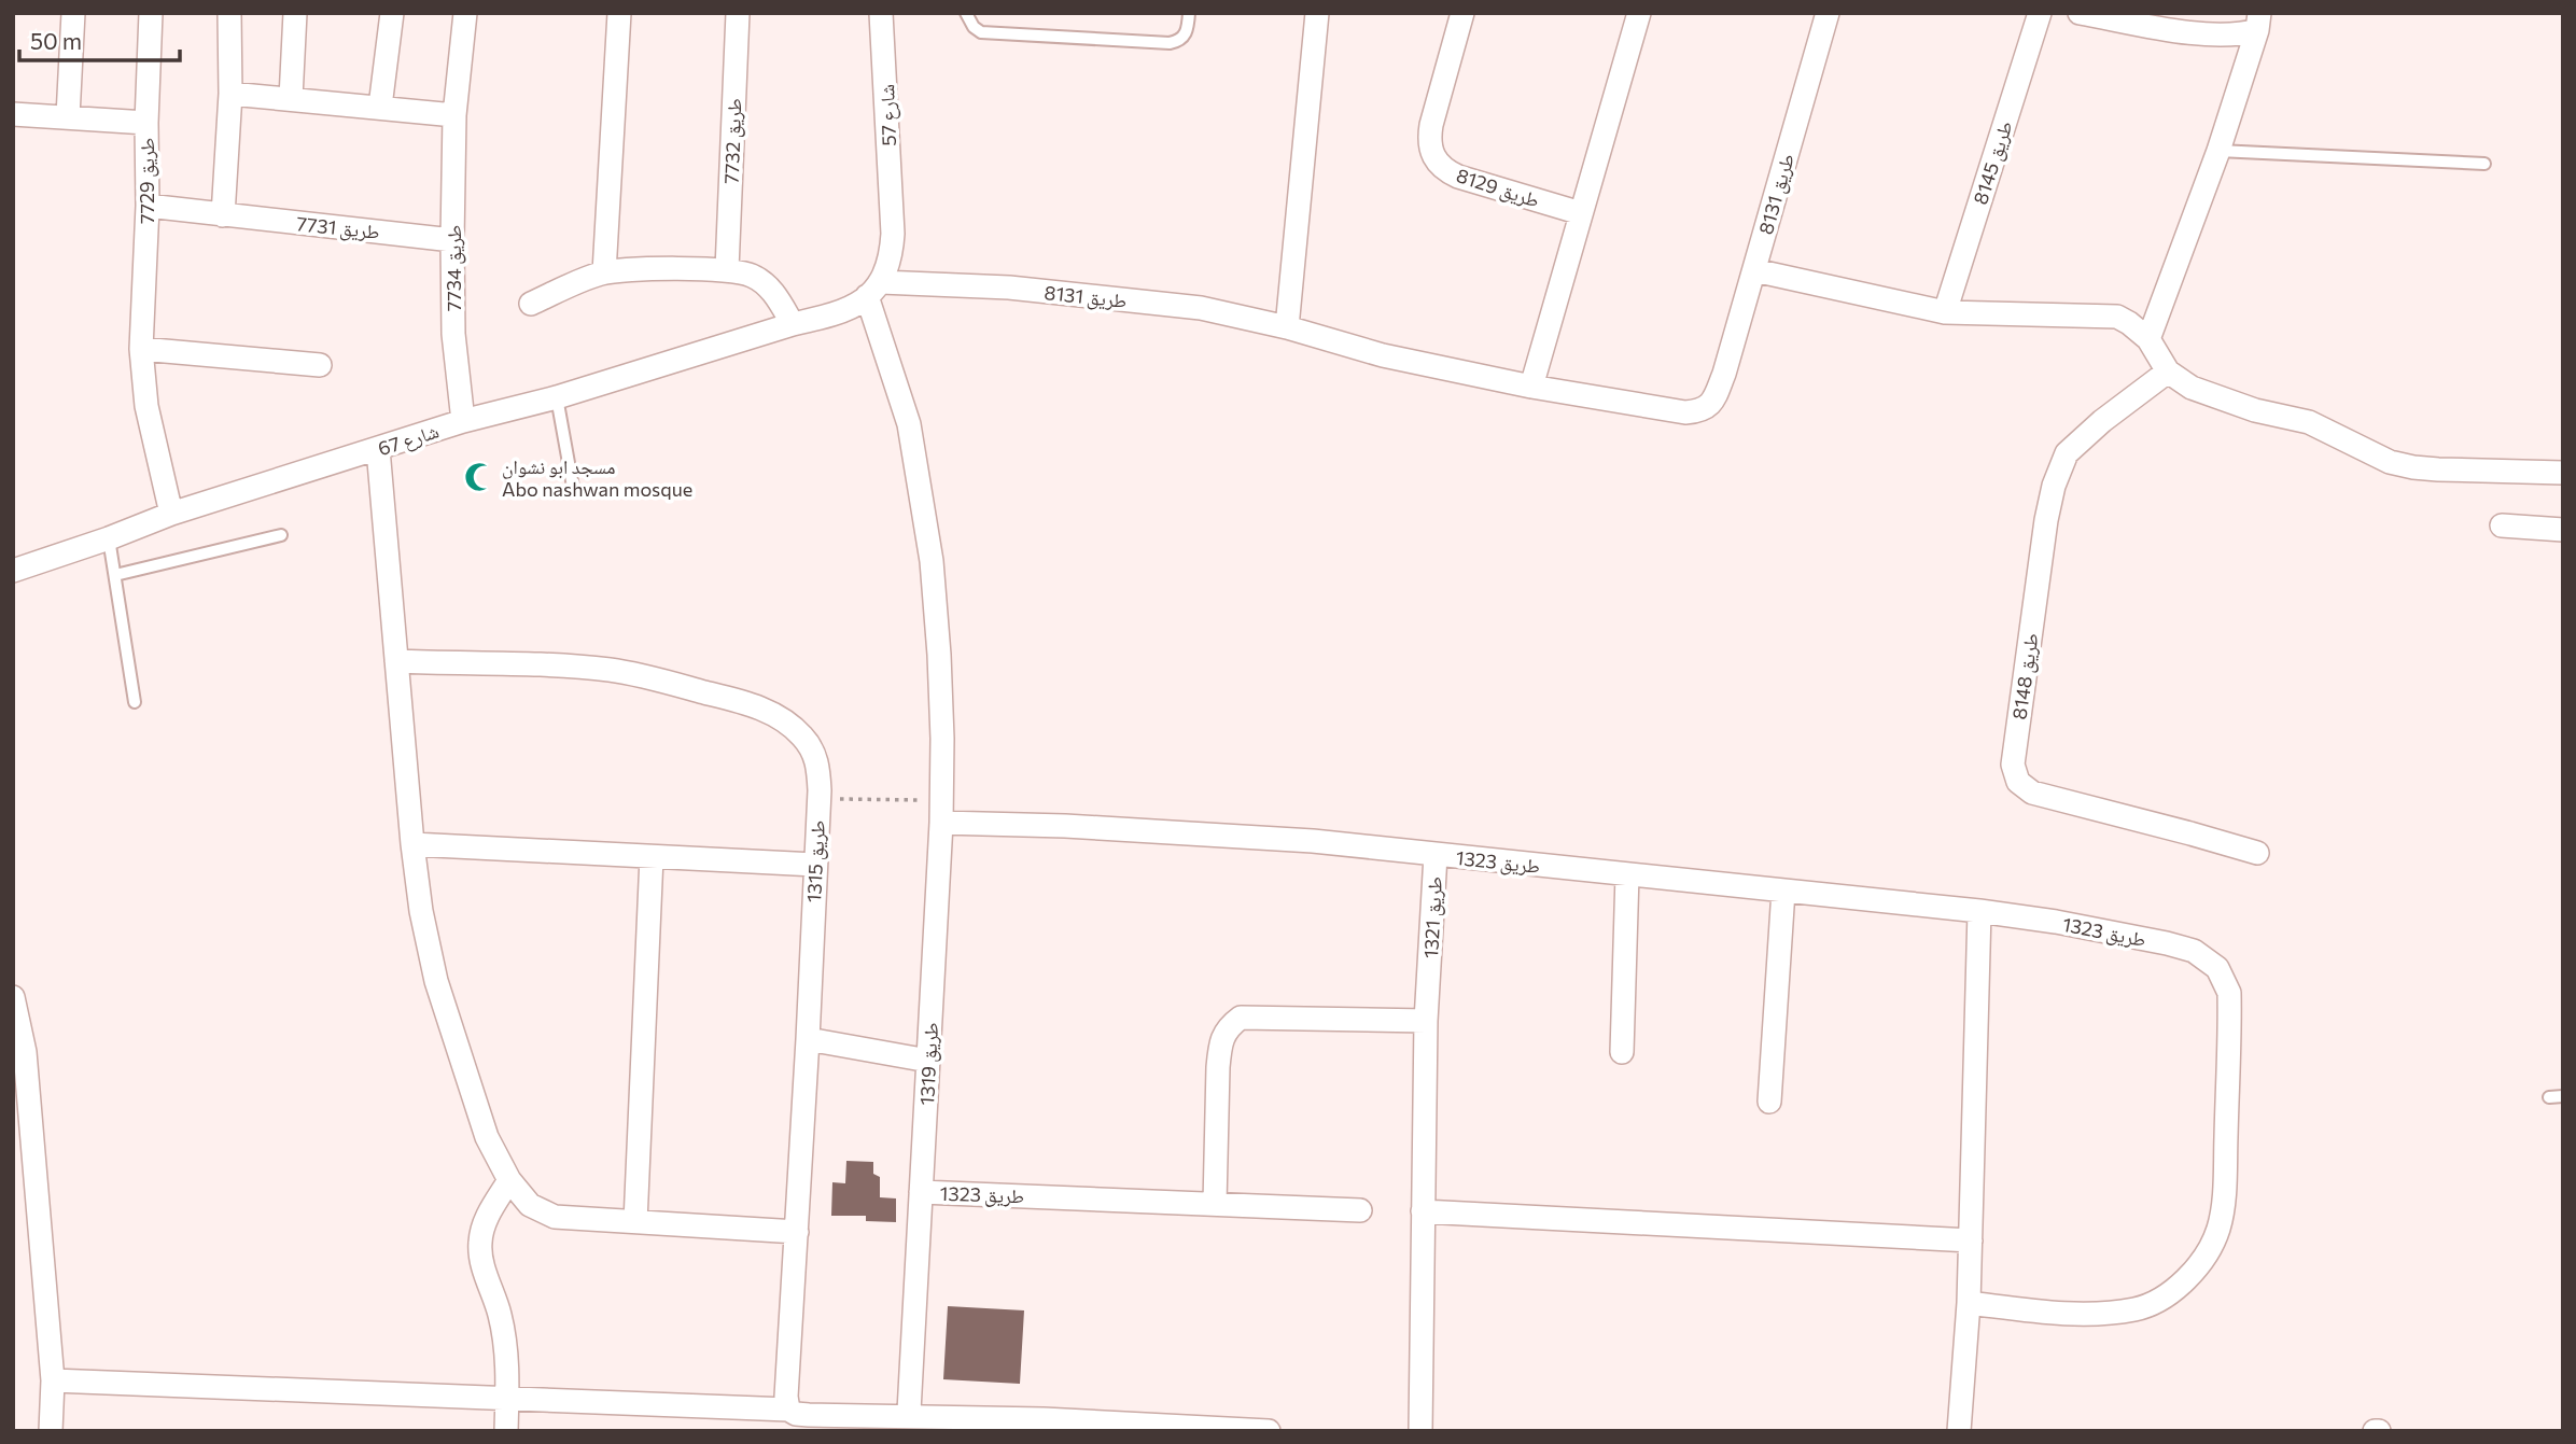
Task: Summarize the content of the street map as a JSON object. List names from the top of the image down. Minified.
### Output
{"streets":{"street":["شارع 57","طريق 7732","طريق 8145","طريق 7729","طريق 8129","طريق 8131","طريق 7731","طريق 7734","شارع 67","طريق 8148","طريق 1315","طريق 1323","طريق 1321","طريق 1319"]},"crossings":[["شارع 57","شارع 67"],["طريق 7729","طريق 7731"],["طريق 7729","شارع 67"],["طريق 8131","شارع 67"],["طريق 8131","طريق 1319"],["طريق 7731","طريق 7734"],["طريق 7734","شارع 67"],["شارع 67","طريق 1319"],["طريق 1323","طريق 1321"],["طريق 1323","طريق 1319"],["طريق 1321","طريق 1319"]],"places":{"mosque":["مسجد ابو نشوان Abo nashwan mosque"]},"scale_bar":"50 m"}
